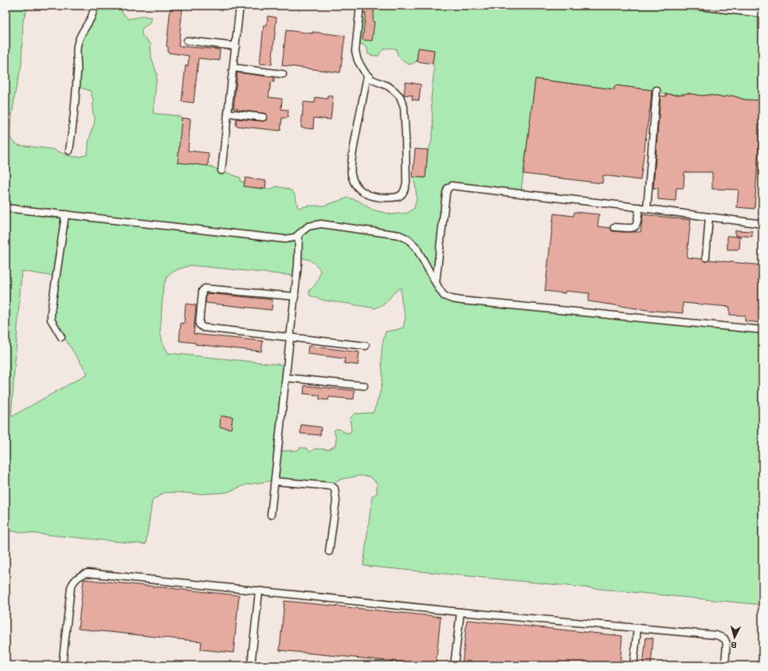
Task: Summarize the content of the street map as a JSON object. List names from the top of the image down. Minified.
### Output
{"north":"bottom"}
